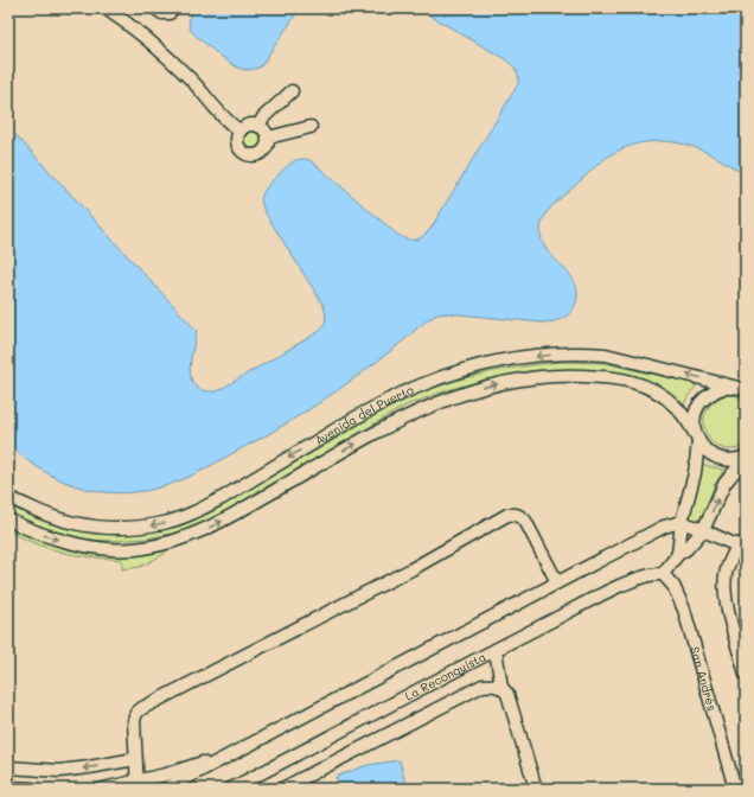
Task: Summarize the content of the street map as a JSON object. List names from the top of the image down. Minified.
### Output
{"streets":{"street":["Avenida del Puerto","La Reconquista","San Andrés"]},"crossings":[["La Reconquista","San Andrés"]]}
